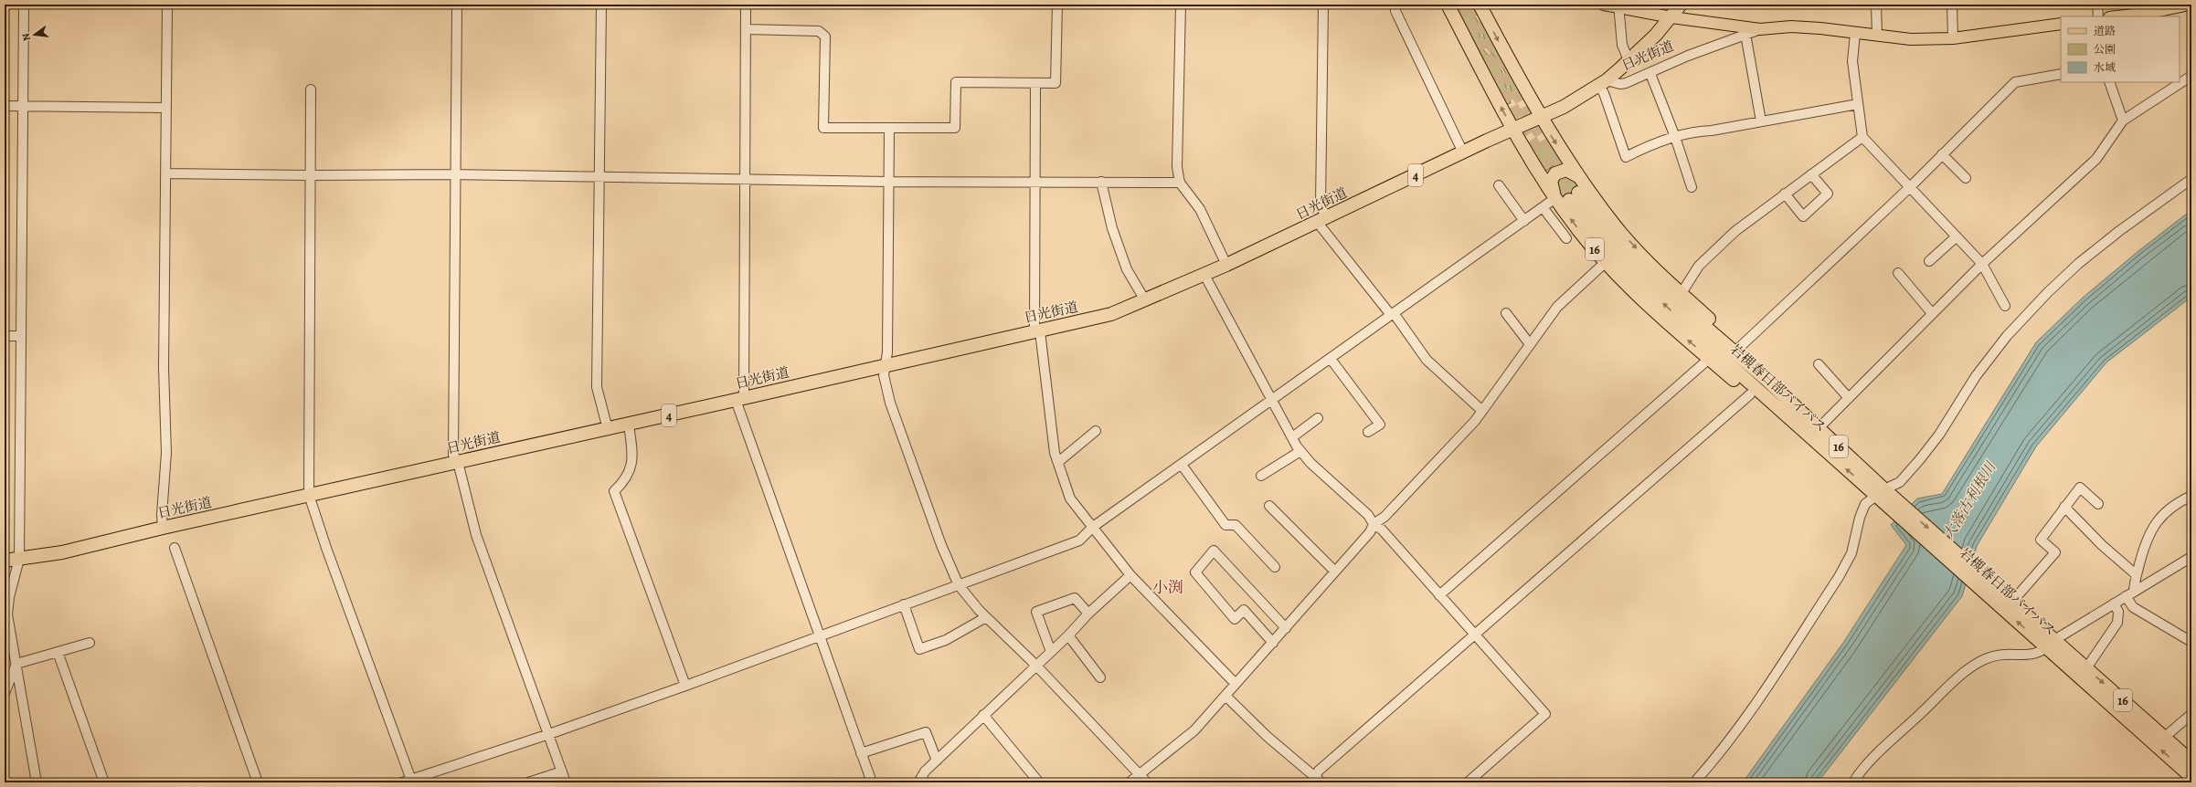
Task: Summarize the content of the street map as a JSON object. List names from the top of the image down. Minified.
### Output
{"streets":{"highway":["日光街道","4","16","岩槻春日部バイパス"]},"crossings":[["日光街道","4"],["日光街道","16"],["16","岩槻春日部バイパス"]],"districts":["小渕"],"water":["大落古利根川"],"legend":["道路","公園","水域"],"north":"left"}
